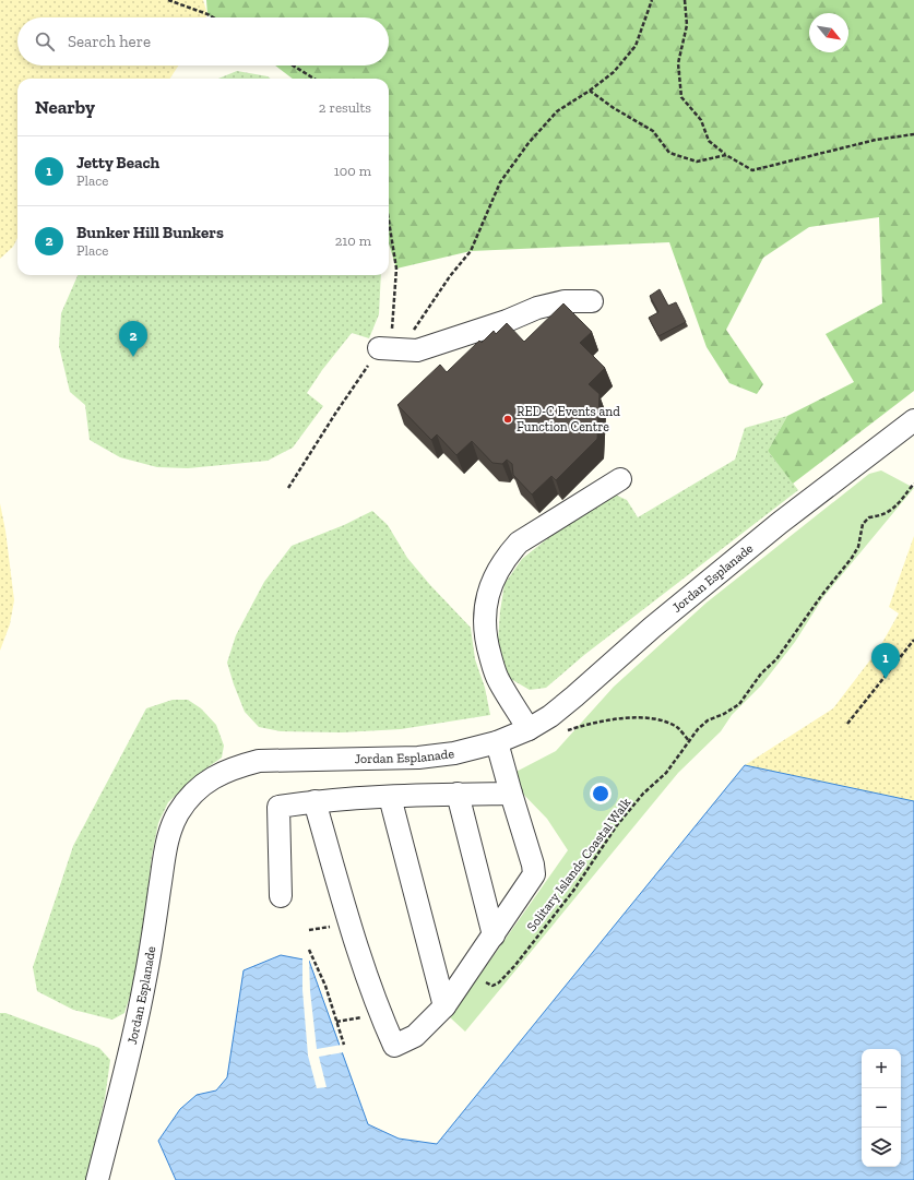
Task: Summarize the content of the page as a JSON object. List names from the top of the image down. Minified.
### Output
{"streets":{"street":["Jordan Esplanade"],"path":["Solitary Islands Coastal Walk"]},"places":["RED-C Events and Function Centre"],"north":"bottom right","page":{"search":"Search here","heading":["Nearby","2 results"],"list":[{"mark":"1","name":"Jetty Beach","note":"Place","value":"100 m"},{"mark":"2","name":"Bunker Hill Bunkers","note":"Place","value":"210 m"}],"pins":["2","1"],"map_buttons":["+","−"]}}
